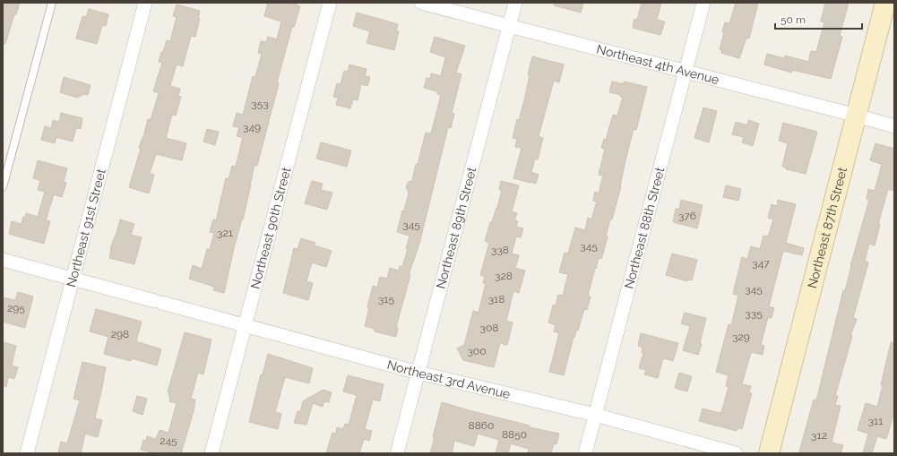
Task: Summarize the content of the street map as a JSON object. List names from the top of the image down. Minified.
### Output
{"streets":{"street":["Northeast 4th Avenue","Northeast 90th Street","Northeast 89th Street","Northeast 88th Street","Northeast 91st Street","Northeast 87th Street","Northeast 3rd Avenue"]},"crossings":[["Northeast 4th Avenue","Northeast 89th Street"],["Northeast 4th Avenue","Northeast 88th Street"],["Northeast 4th Avenue","Northeast 87th Street"],["Northeast 90th Street","Northeast 3rd Avenue"],["Northeast 89th Street","Northeast 3rd Avenue"],["Northeast 88th Street","Northeast 3rd Avenue"],["Northeast 91st Street","Northeast 3rd Avenue"]],"house_numbers":["353","349","376","345","321","345","338","347","328","345","315","318","295","335","308","298","329","300","311","8860","8850","312","245"],"scale_bar":"50 m"}
